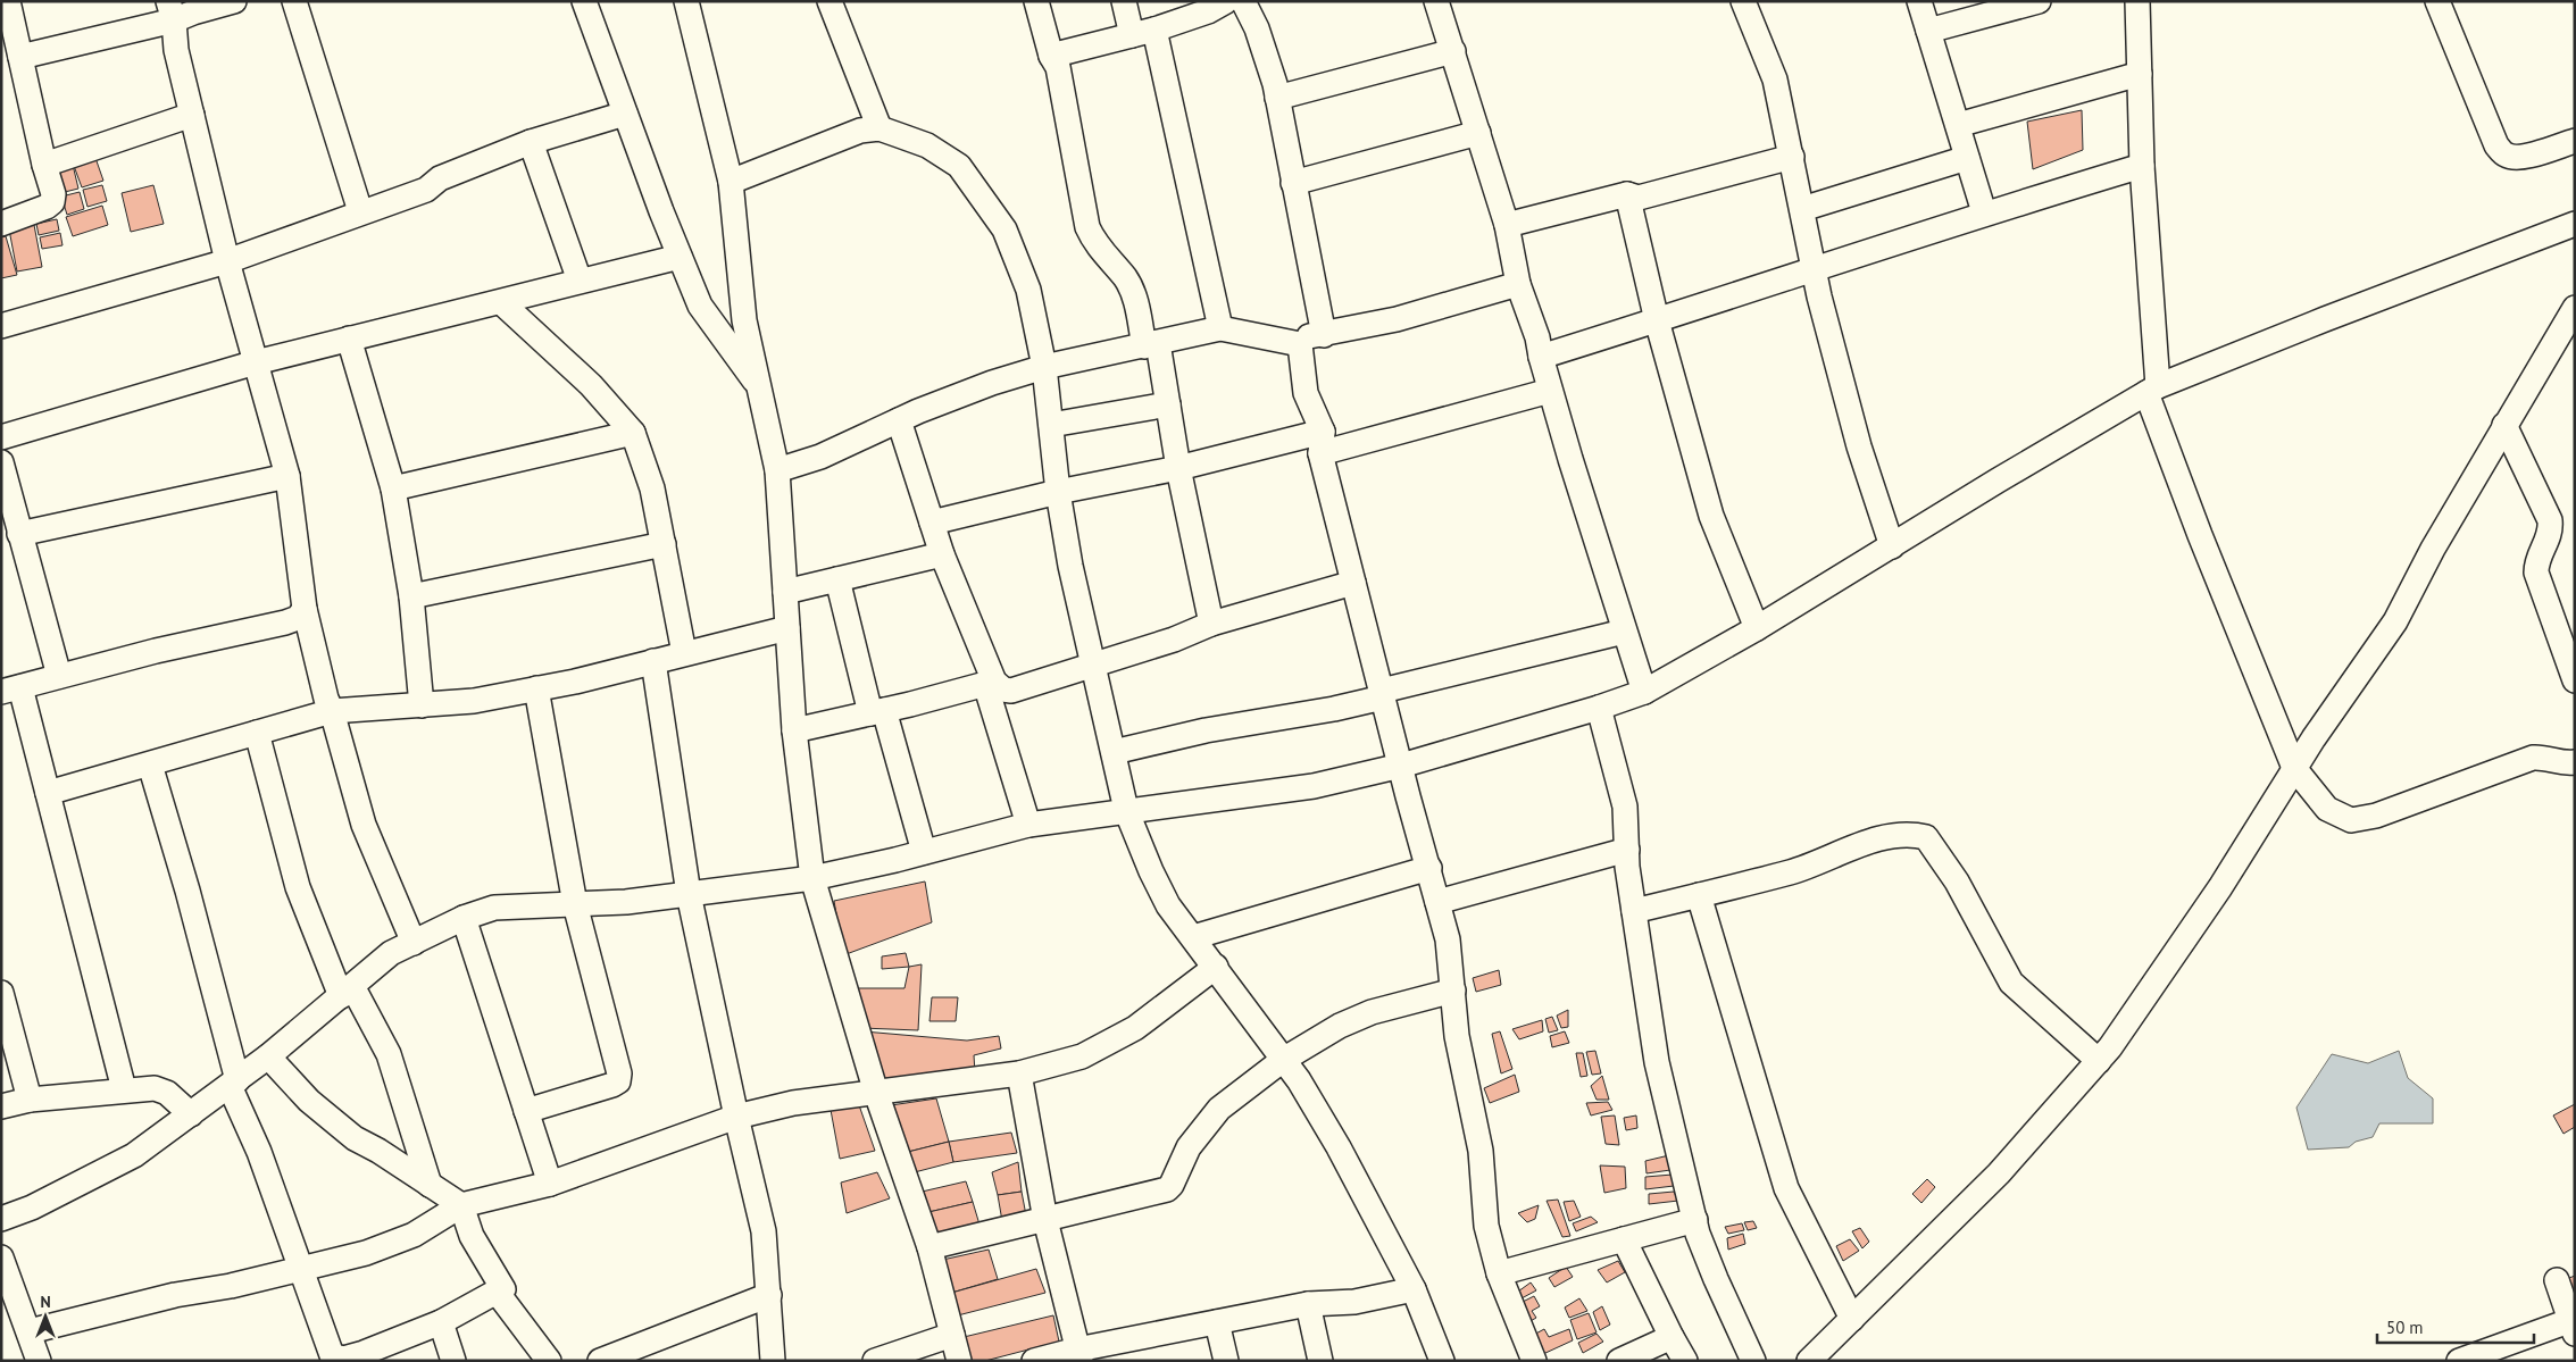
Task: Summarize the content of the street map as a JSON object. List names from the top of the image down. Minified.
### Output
{"scale_bar":"50 m","north":"top"}
